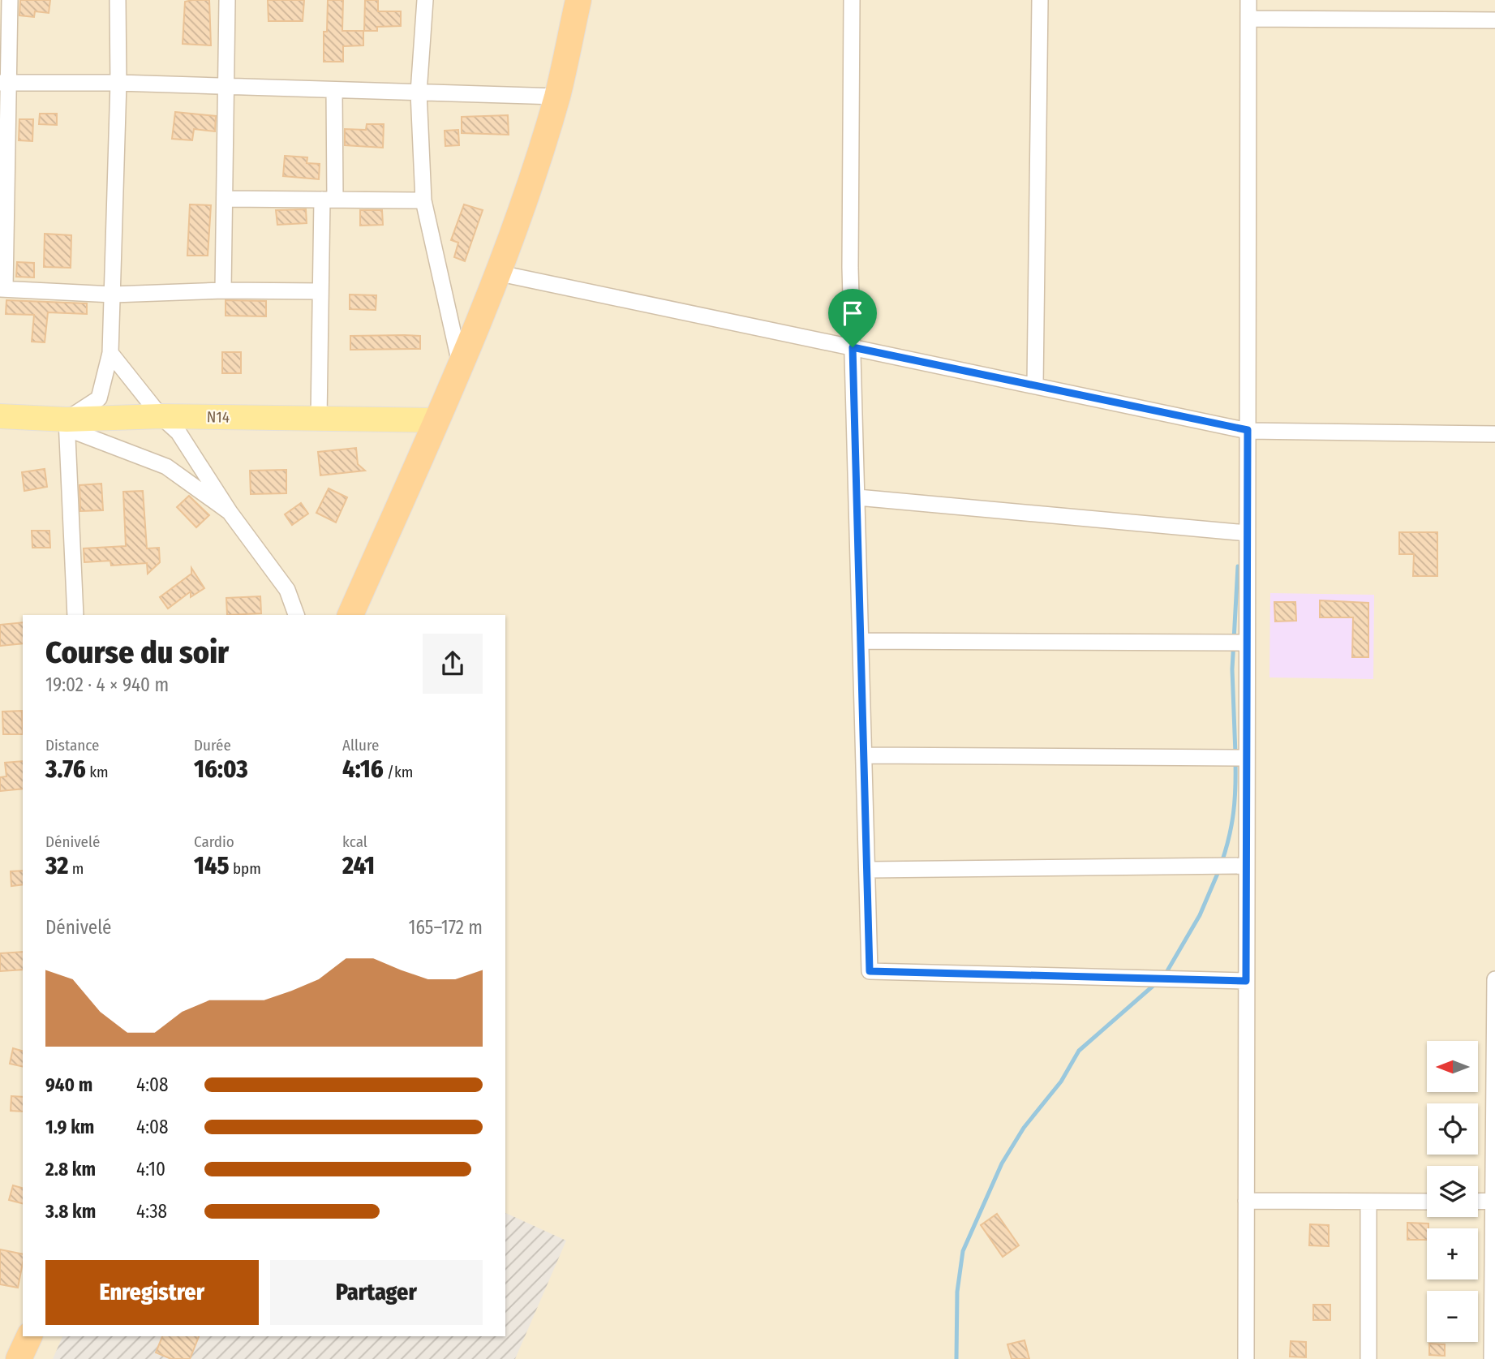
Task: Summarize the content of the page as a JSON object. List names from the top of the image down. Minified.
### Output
{"streets":{"main road":["N14"]},"north":"left","page":{"heading":["Course du soir","19:02 · 4 × 940 m"],"stats":[["Distance","3.76 km"],["Durée","16:03"],["Allure","4:16 /km"],["Dénivelé","32 m"],["Cardio","145 bpm"],["kcal","241"]],"chart":["Dénivelé","165–172 m"],"map_buttons":["+","−"],"list":[{"name":"940 m","note":"4:08"},{"name":"1.9 km","note":"4:08"},{"name":"2.8 km","note":"4:10"},{"name":"3.8 km","note":"4:38"}],"buttons":["Enregistrer","Partager"]}}
